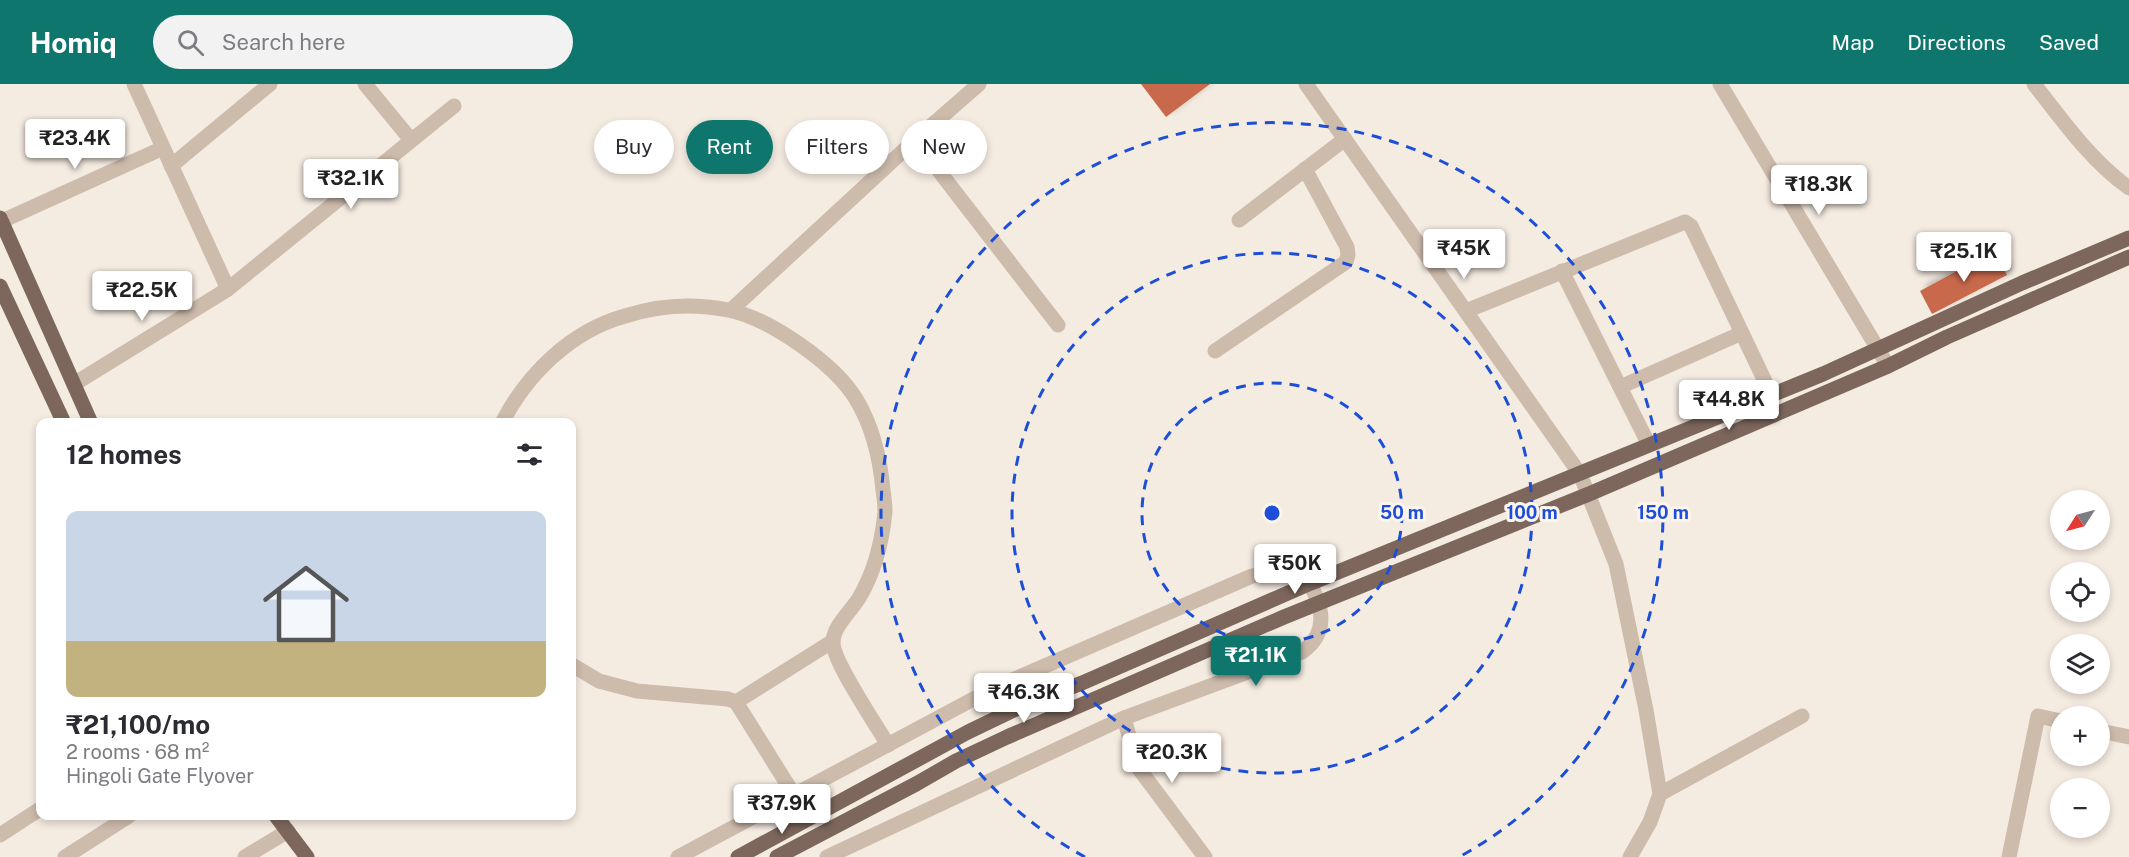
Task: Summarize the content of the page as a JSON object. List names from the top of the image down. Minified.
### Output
{"north":"bottom left","page":{"header":"Homiq","search":"Search here","nav":["Map","Directions","Saved"],"price":["₹23.4K","₹32.1K","₹18.3K","₹45K","₹25.1K","₹22.5K","₹44.8K","₹50K","₹21.1K","₹46.3K","₹20.3K","₹37.9K"],"chip":["Buy","Rent","Filters","New"],"heading":"12 homes","map_buttons":["+","−"],"list":[{"name":"₹21,100/mo","note":"2 rooms · 68 m² · Hingoli Gate Flyover"}]},"rings":["50 m","100 m","150 m"]}
